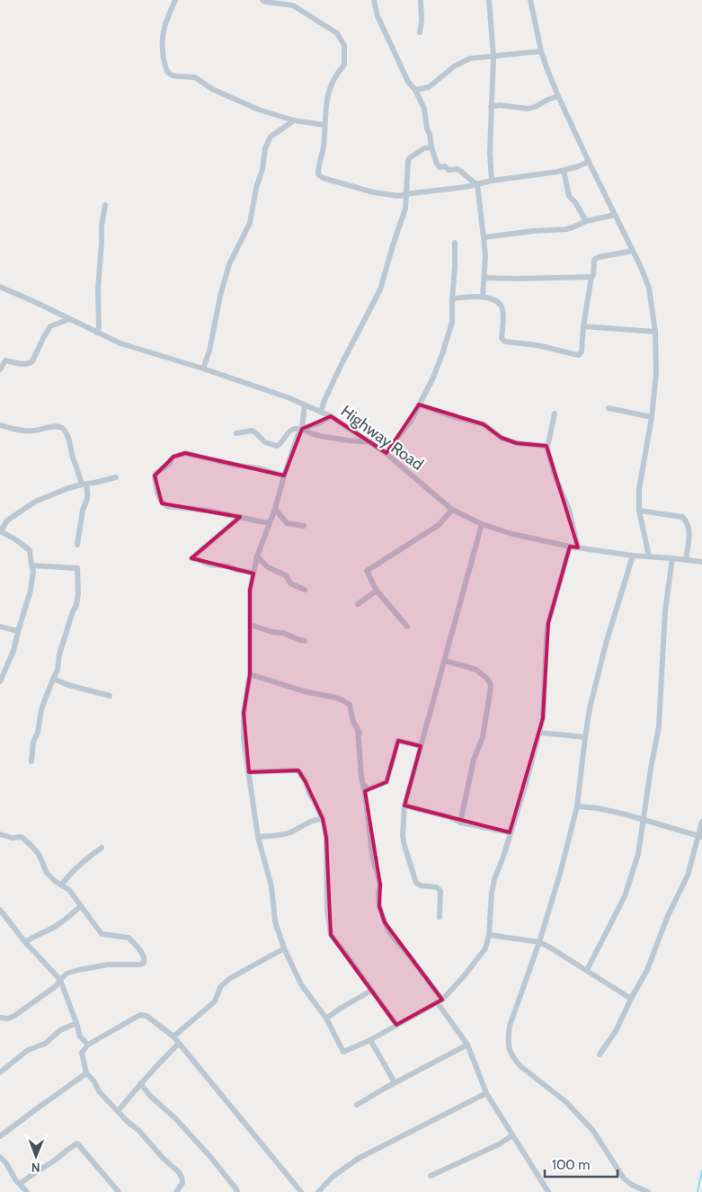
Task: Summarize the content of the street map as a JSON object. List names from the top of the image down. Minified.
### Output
{"streets":{"street":["Highway Road"]},"scale_bar":"100 m","north":"bottom"}
